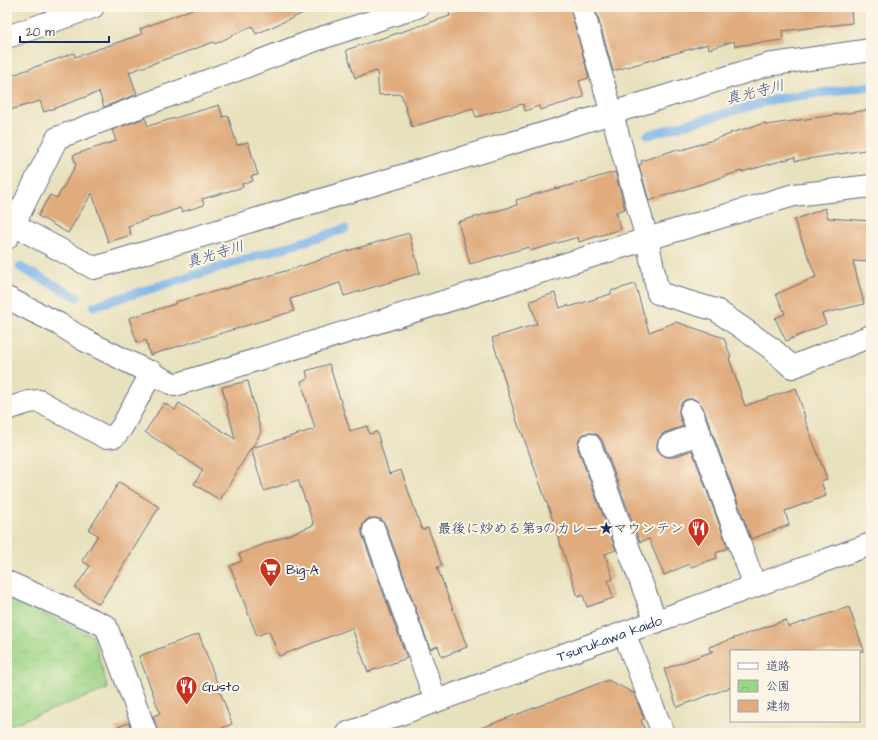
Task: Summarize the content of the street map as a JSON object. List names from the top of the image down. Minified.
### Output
{"streets":{"street":["Tsurukawa kaido"]},"water":["真光寺川"],"places":{"restaurant":["最後に炒める第3のカレー★マウンテン","Gusto"],"supermarket":["Big-A"]},"legend":["道路","公園","建物"],"scale_bar":"20 m"}
